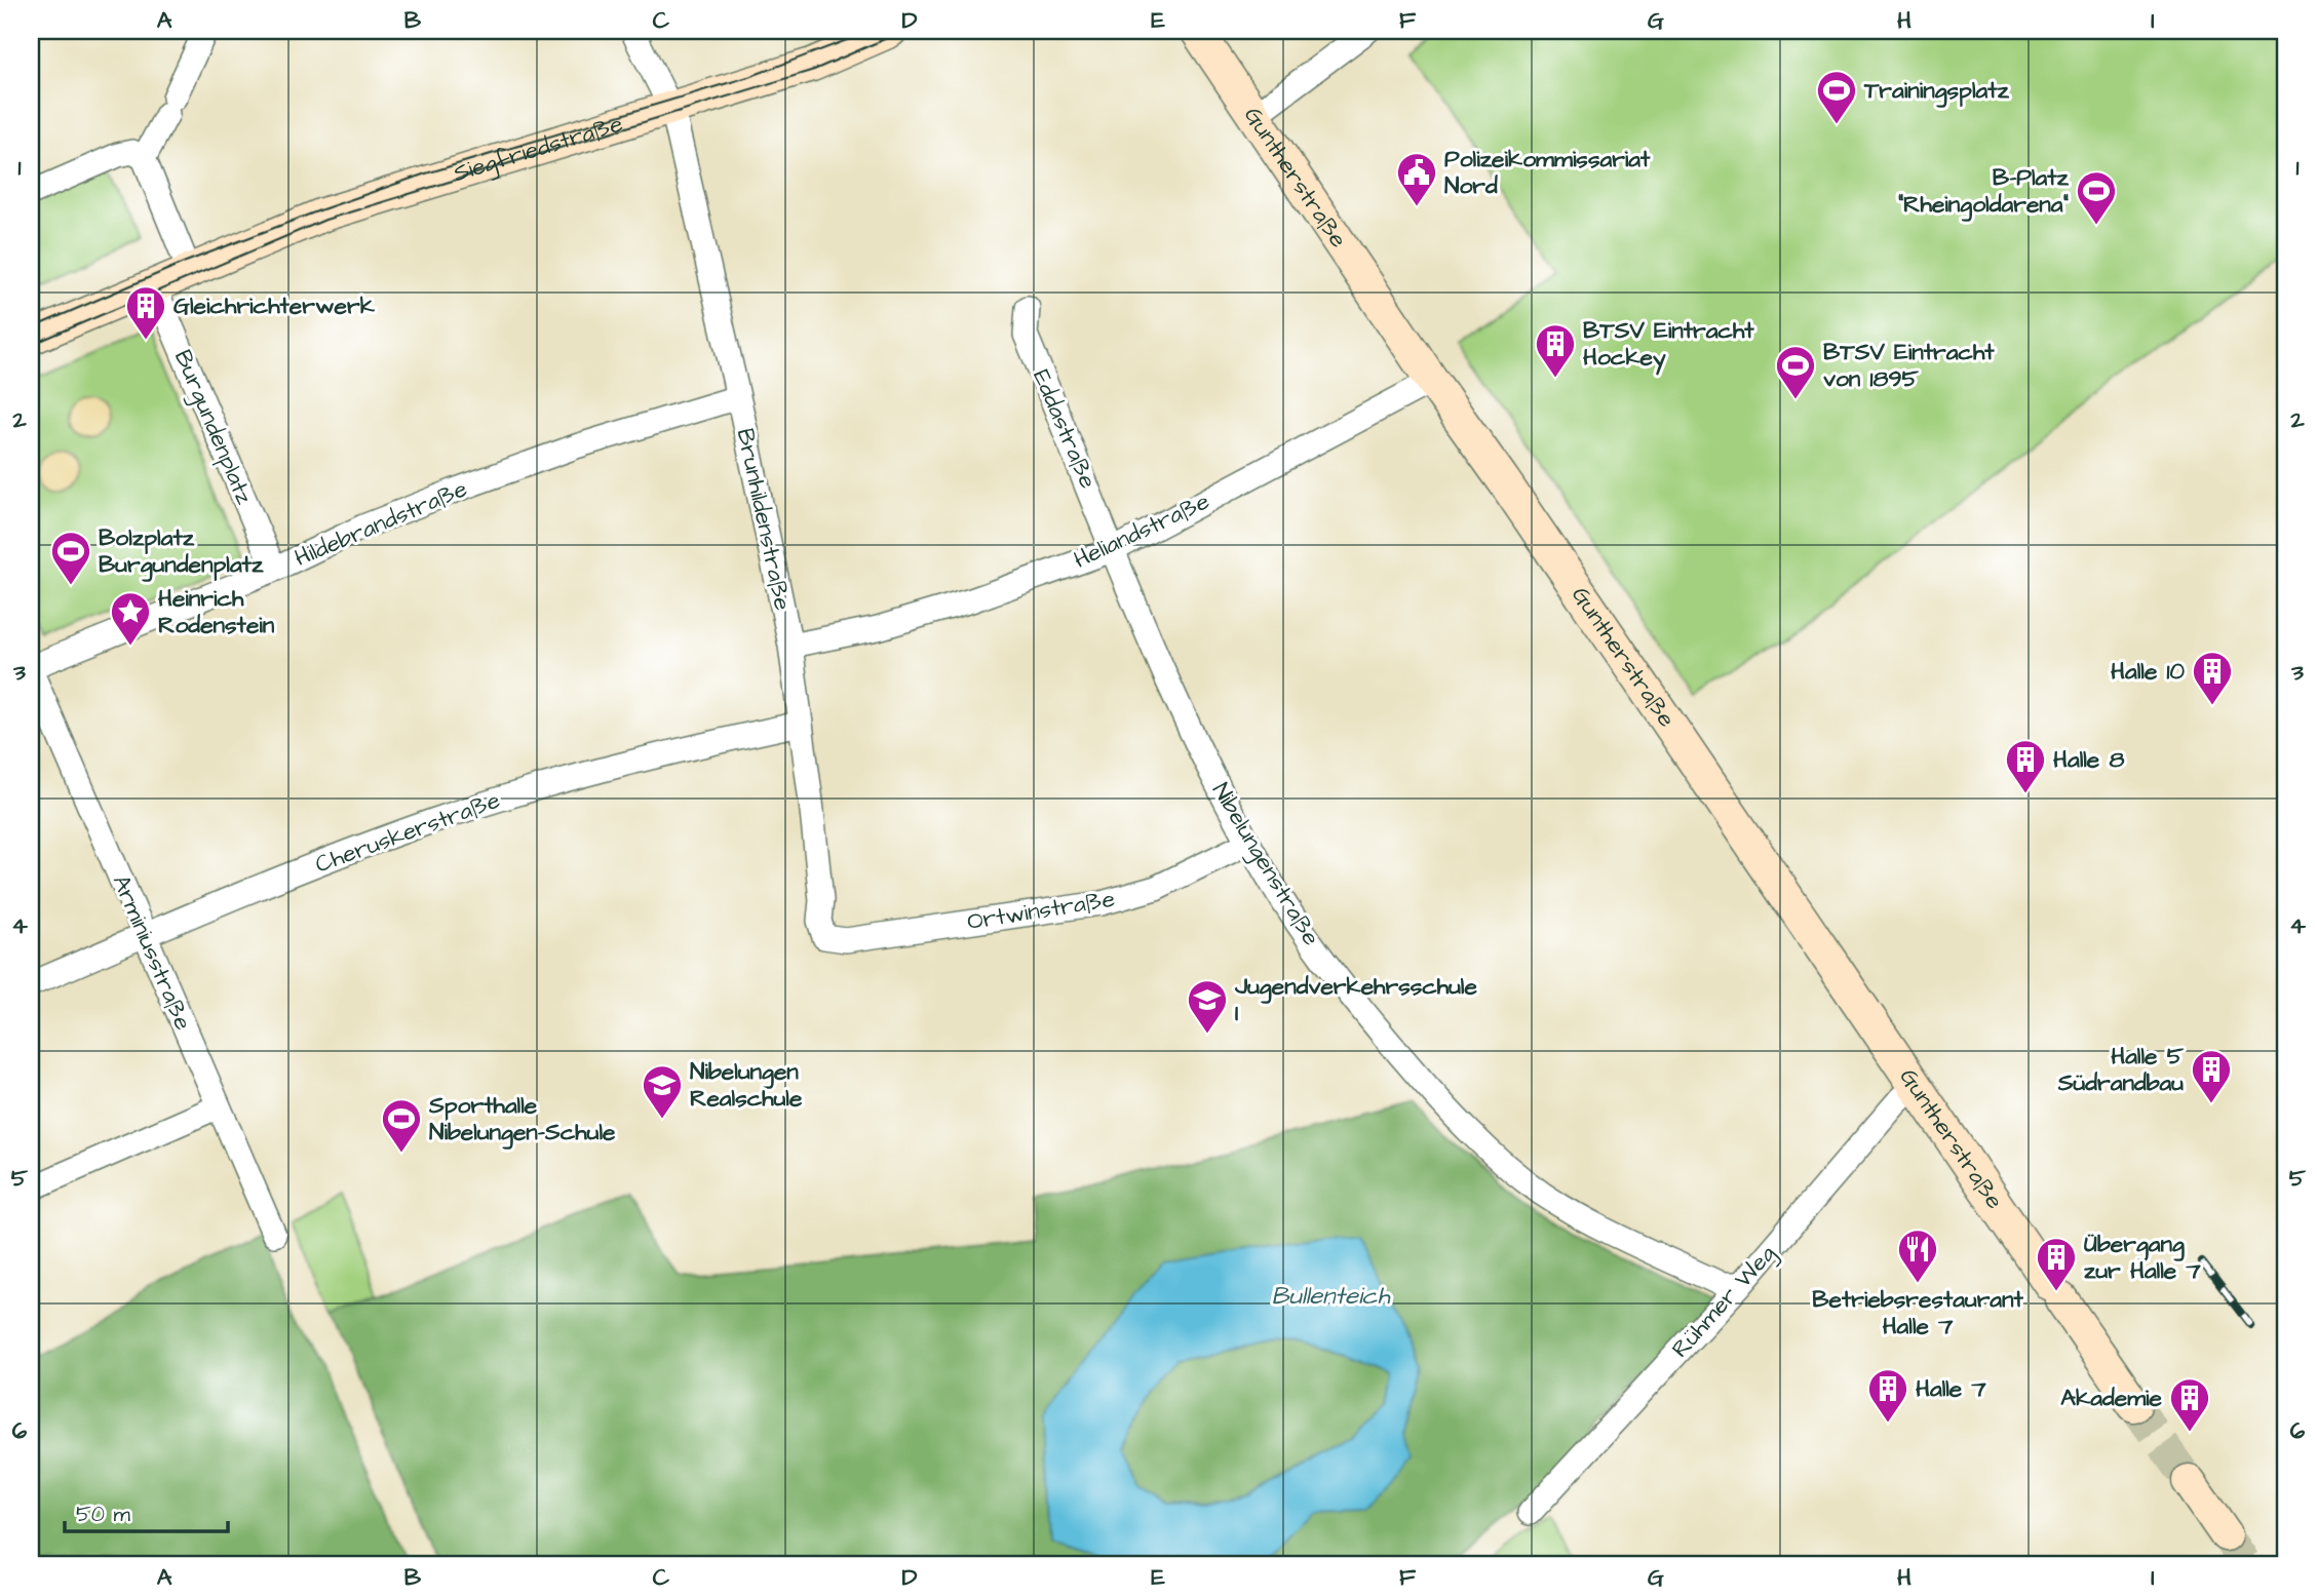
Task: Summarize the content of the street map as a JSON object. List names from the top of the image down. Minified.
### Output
{"streets":{"street":["Siegfriedstraße","Guntherstraße","Burgundenplatz","Eddastraße","Brunhildenstraße","Hildebrandstraße","Heliandstraße","Cheruskerstraße","Nibelungenstraße","Ortwinstraße","Arminiusstraße","Rühmer Weg"]},"crossings":[["Siegfriedstraße","Burgundenplatz"],["Siegfriedstraße","Brunhildenstraße"],["Guntherstraße","Heliandstraße"],["Guntherstraße","Rühmer Weg"],["Burgundenplatz","Hildebrandstraße"],["Eddastraße","Heliandstraße"],["Eddastraße","Nibelungenstraße"],["Brunhildenstraße","Hildebrandstraße"],["Brunhildenstraße","Heliandstraße"],["Brunhildenstraße","Cheruskerstraße"],["Brunhildenstraße","Ortwinstraße"],["Hildebrandstraße","Arminiusstraße"],["Heliandstraße","Nibelungenstraße"],["Cheruskerstraße","Arminiusstraße"],["Nibelungenstraße","Ortwinstraße"],["Nibelungenstraße","Rühmer Weg"]],"water":["Bullenteich"],"places":{"sports":["Trainingsplatz","B-Platz \"Rheingoldarena\"","BTSV Eintracht von 1895","Bolzplatz Burgundenplatz","Sporthalle Nibelungen-Schule"],"public building":["Polizeikommissariat Nord"],"building":["Gleichrichterwerk","BTSV Eintracht Hockey","Halle 10","Halle 8","Halle 5 Südrandbau","Übergang zur Halle 7","Halle 7","Akademie"],"place":["Heinrich Rodenstein"],"school or university":["Jugendverkehrsschule I","Nibelungen Realschule"],"restaurant":["Betriebsrestaurant Halle 7"]},"scale_bar":"50 m","grid":{"columns":["A","B","C","D","E","F","G","H","I"],"rows":["1","2","3","4","5","6"]}}
